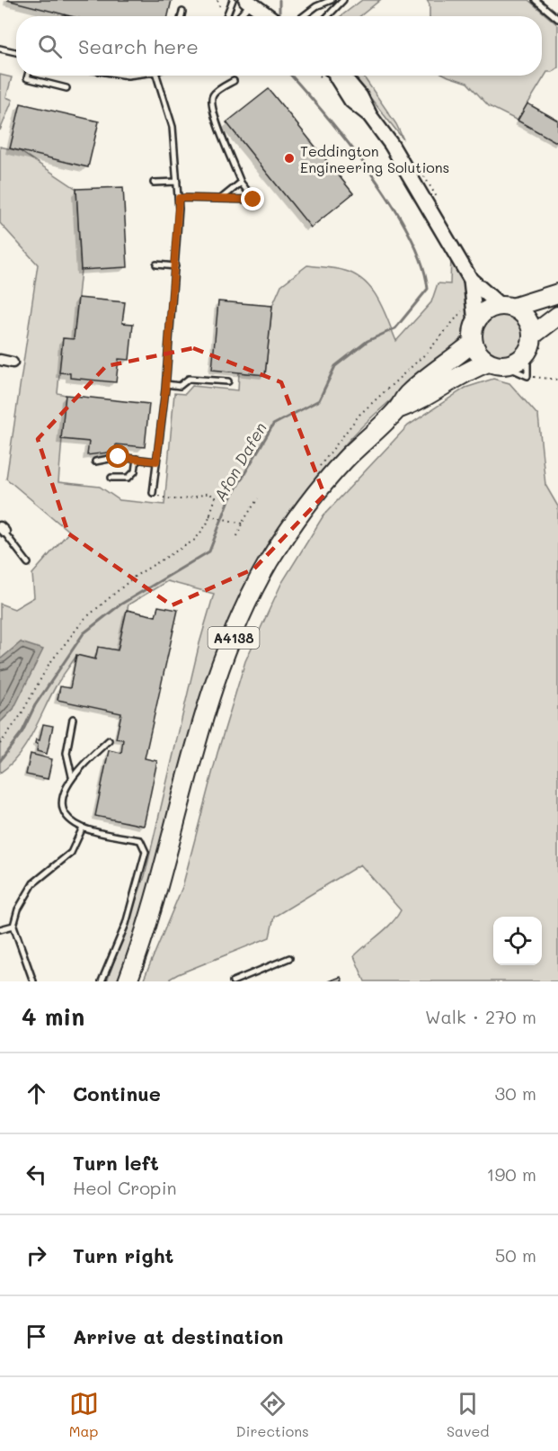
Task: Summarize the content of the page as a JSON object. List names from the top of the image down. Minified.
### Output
{"streets":{"highway":["A4138"]},"water":["Afon Dafen"],"places":["Teddington Engineering Solutions"],"page":{"search":"Search here","heading":["4 min","Walk · 270 m"],"list":[["Continue","30 m"],["Turn left","Heol Cropin","190 m"],["Turn right","50 m"],"Arrive at destination"],"nav":["Map","Directions","Saved"]}}
